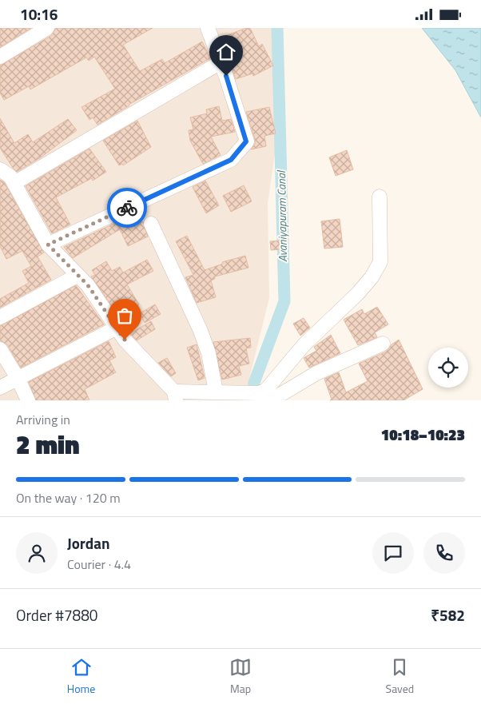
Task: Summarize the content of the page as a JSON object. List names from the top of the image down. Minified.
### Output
{"water":["Avaniyapuram Canal"],"page":{"status":"10:16","heading":["2 min","Arriving in","10:18–10:23"],"panel":["Jordan","Courier · 4.4","Order #7880","₹582"],"bar":"On the way · 120 m","tabs":["Home","Map","Saved"]}}
